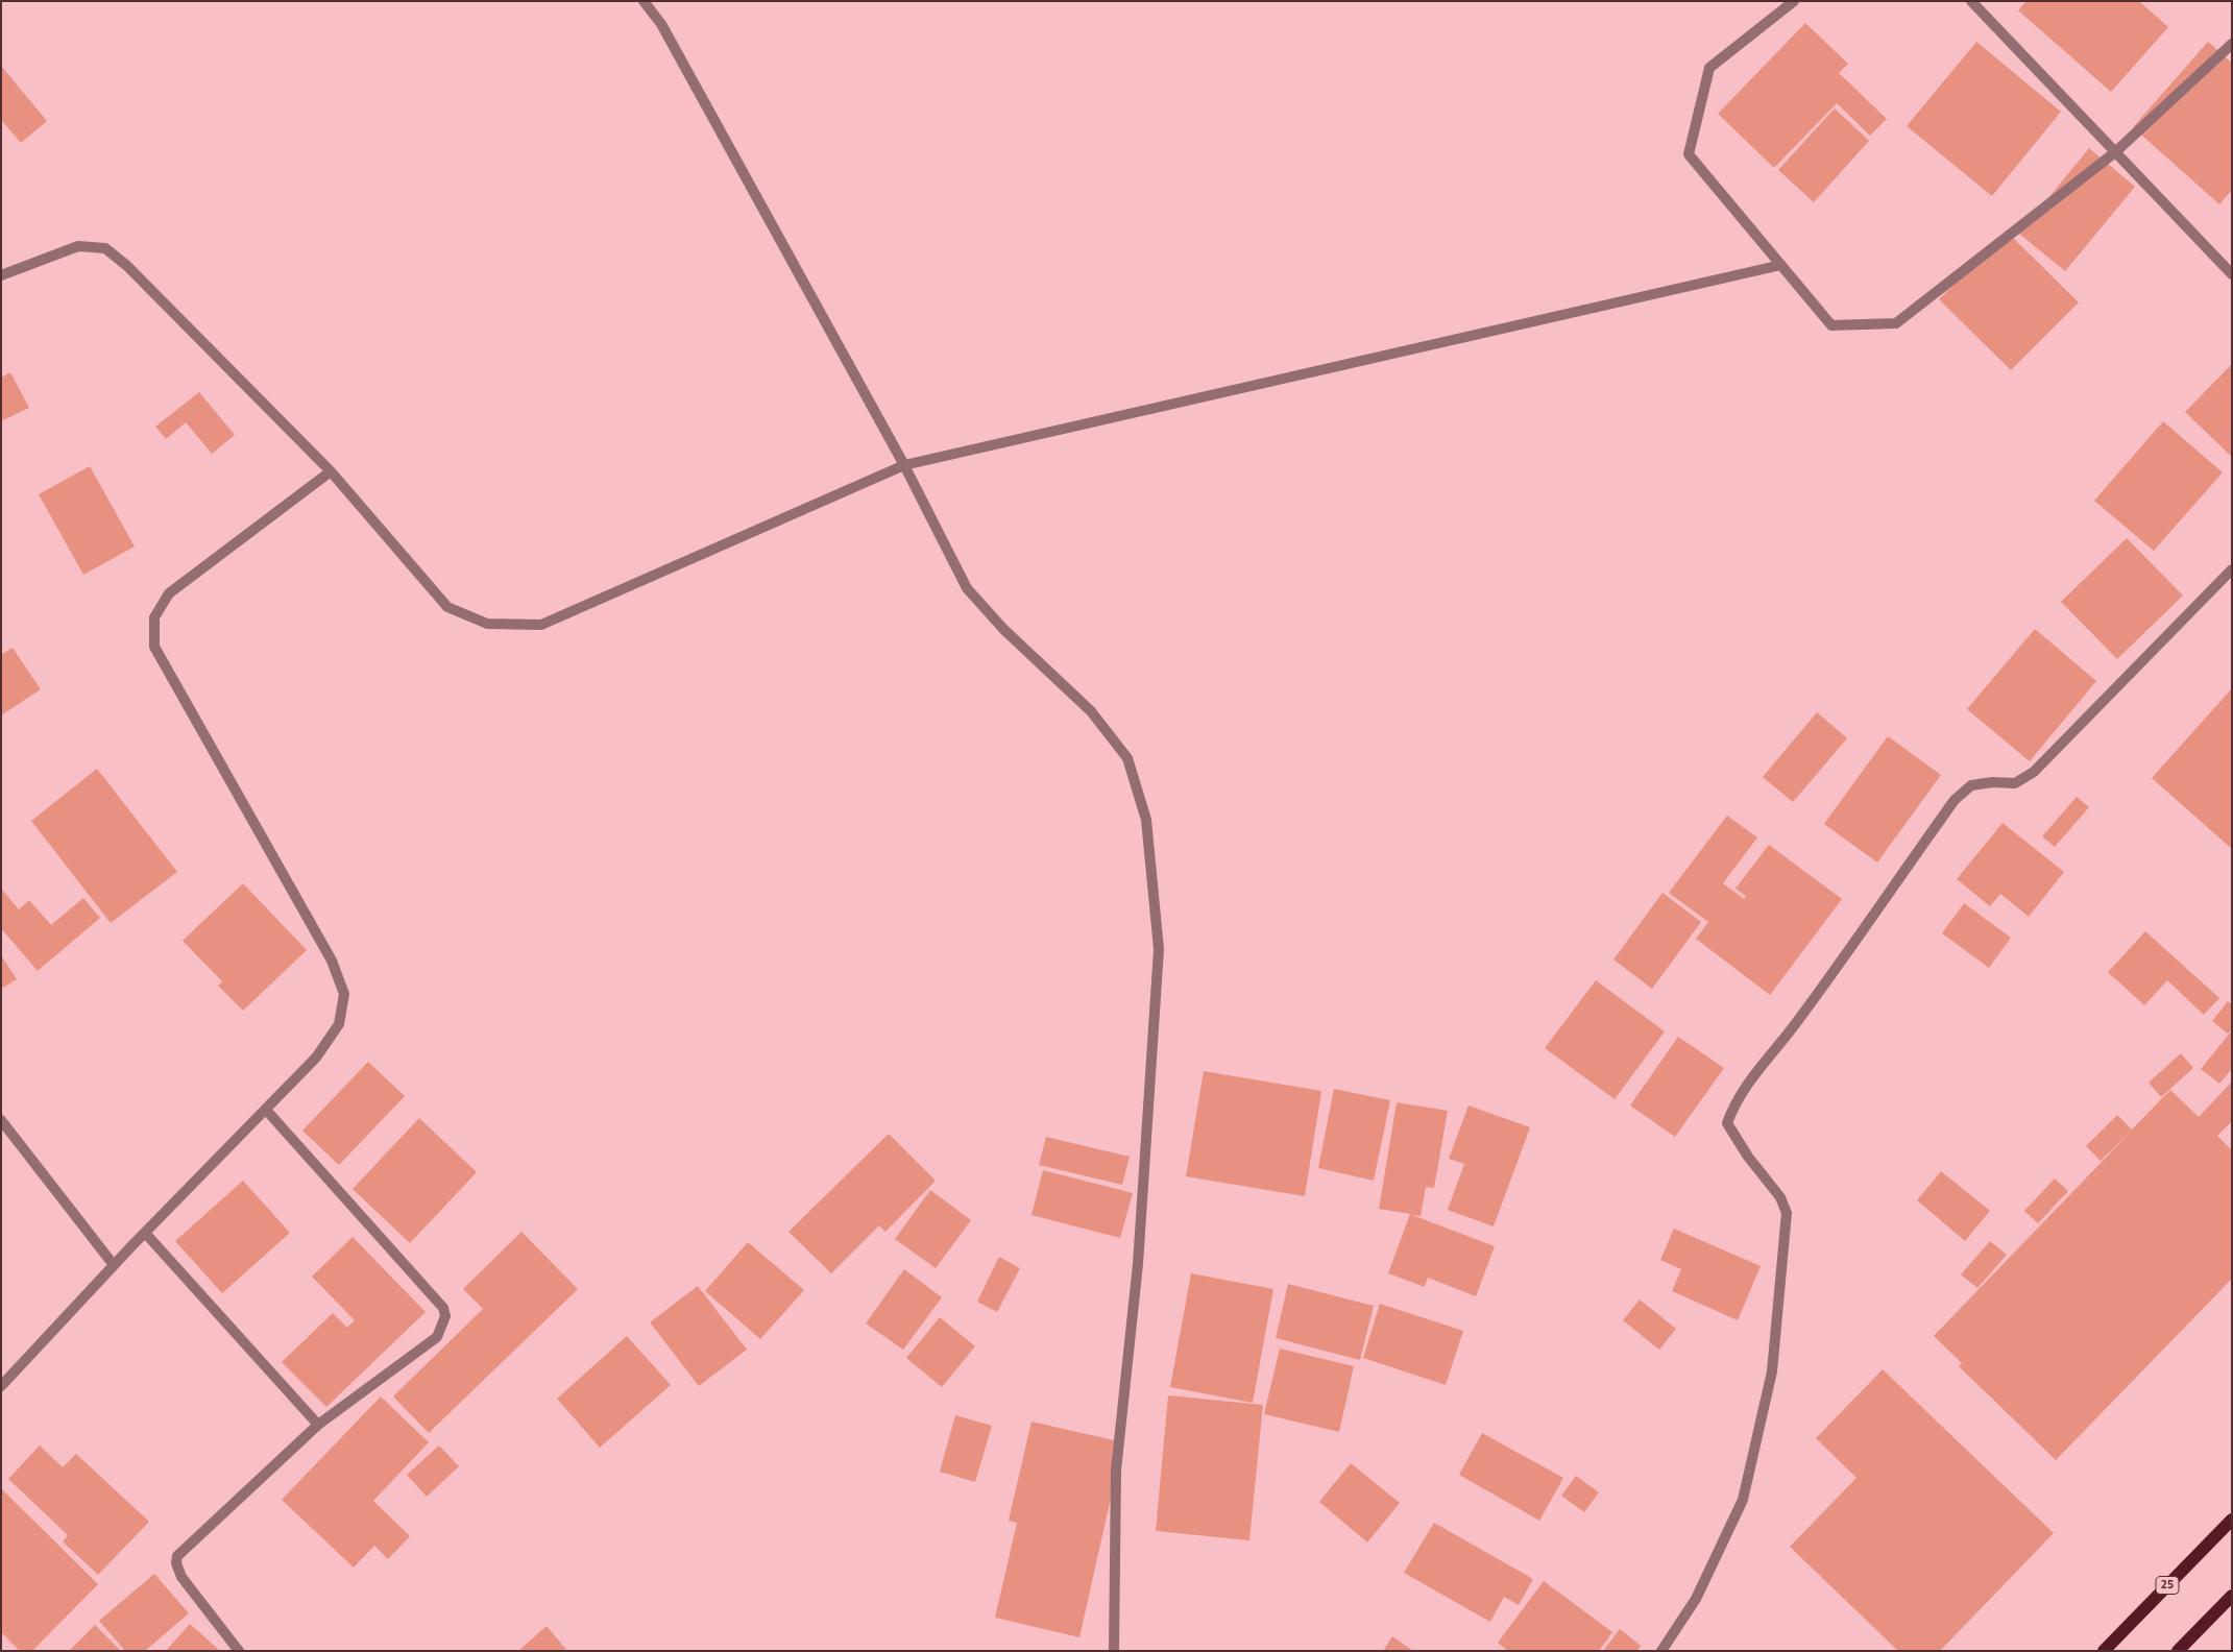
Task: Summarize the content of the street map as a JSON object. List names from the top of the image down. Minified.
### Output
{"streets":{"main road":["25"]}}
